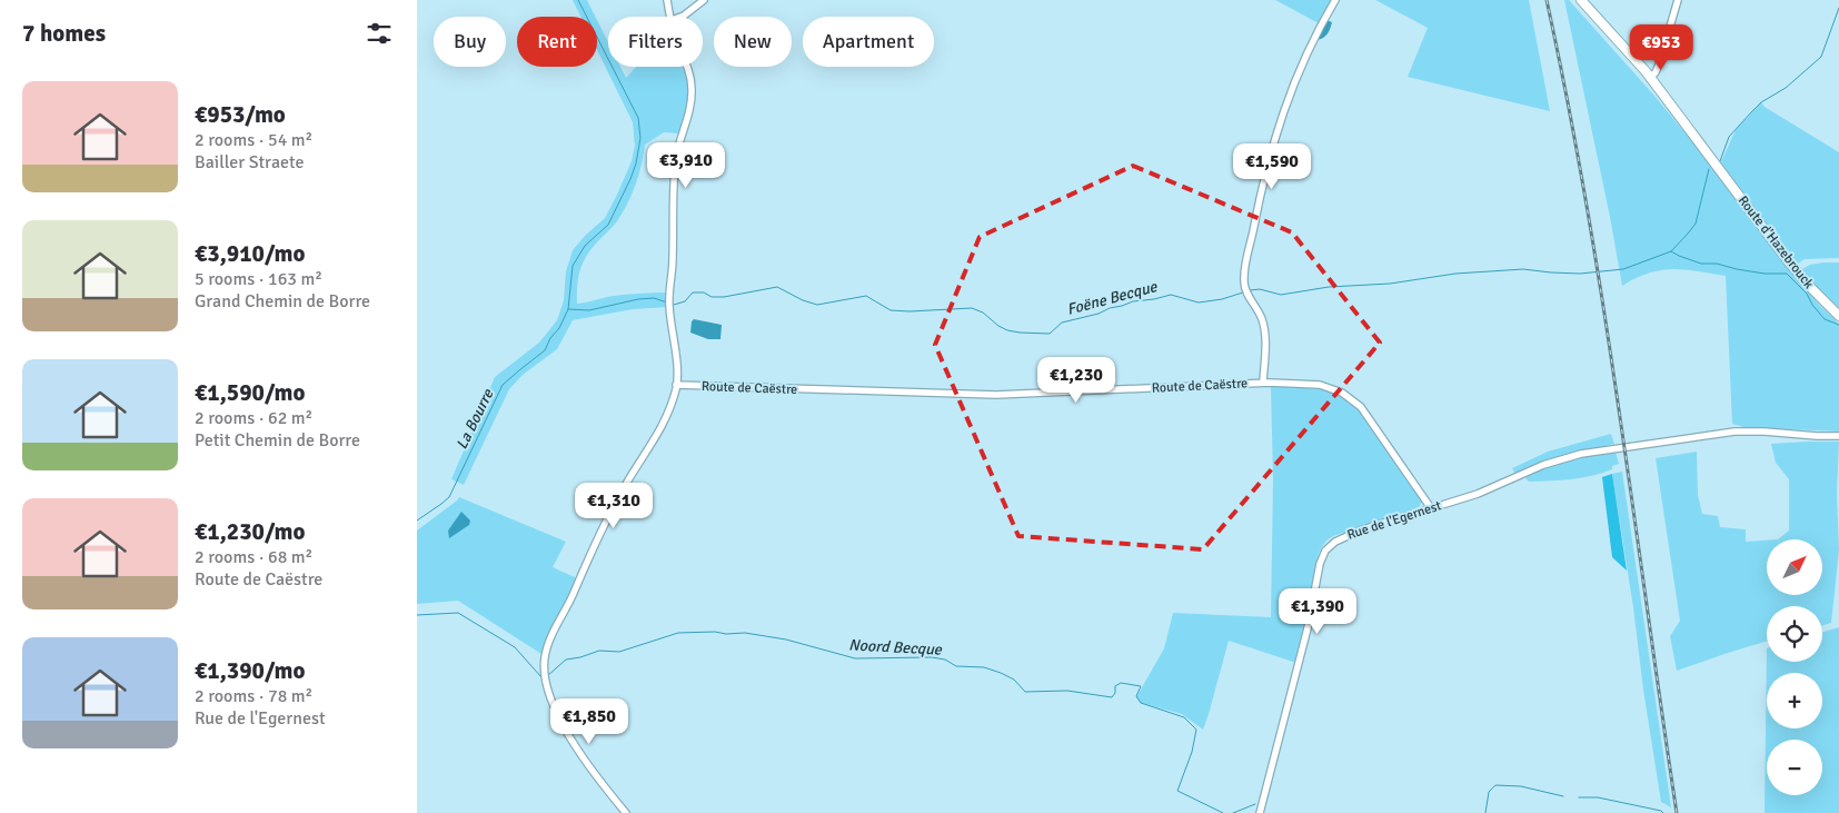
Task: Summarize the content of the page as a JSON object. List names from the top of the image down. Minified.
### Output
{"streets":{"main road":["Route d'Hazebrouck"],"street":["Route de Caëstre","Rue de l'Egernest"]},"crossings":[["Route de Caëstre","Rue de l'Egernest"]],"water":["Foëne Becque","La Bourre","Noord Becque"],"north":"top right","page":{"heading":"7 homes","chip":["Buy","Rent","Filters","New","Apartment"],"price":["€953","€3,910","€1,590","€1,230","€1,310","€1,390","€1,850"],"list":[{"name":"€953/mo","note":"2 rooms · 54 m² · Bailler Straete"},{"name":"€3,910/mo","note":"5 rooms · 163 m² · Grand Chemin de Borre"},{"name":"€1,590/mo","note":"2 rooms · 62 m² · Petit Chemin de Borre"},{"name":"€1,230/mo","note":"2 rooms · 68 m² · Route de Caëstre"},{"name":"€1,390/mo","note":"2 rooms · 78 m² · Rue de l'Egernest"}],"map_buttons":["+","−"]}}
